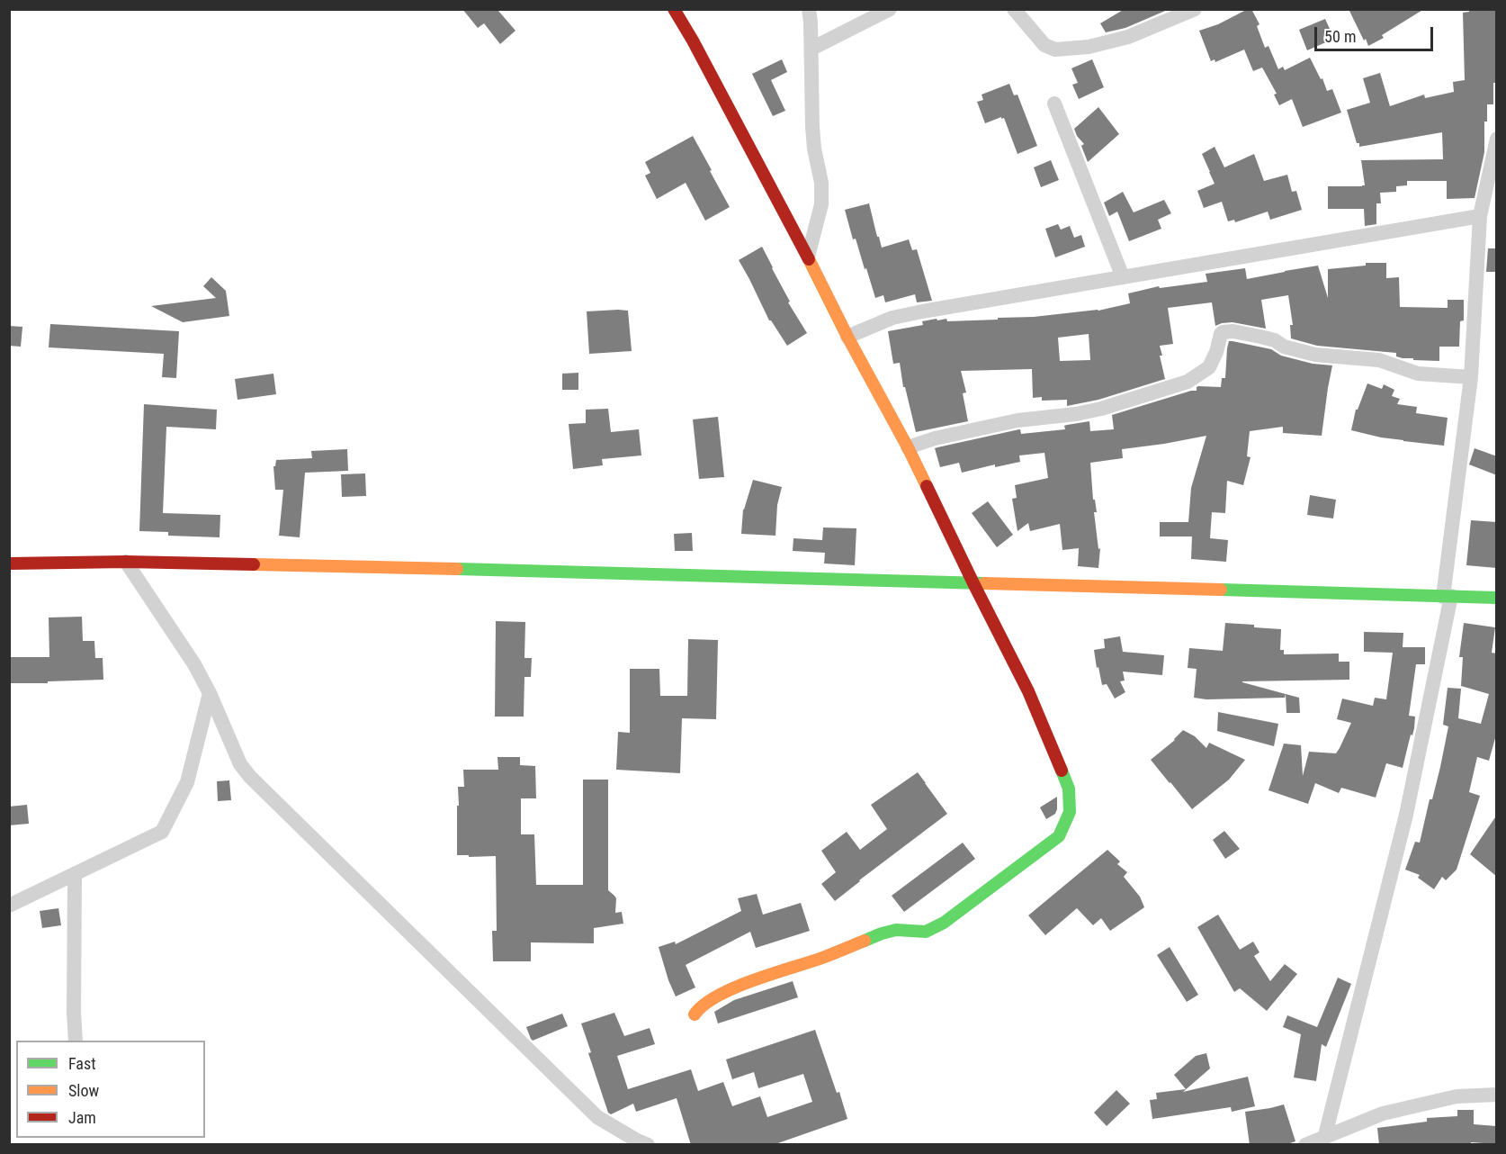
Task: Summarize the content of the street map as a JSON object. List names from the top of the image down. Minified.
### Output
{"legend":["Fast","Slow","Jam"],"scale_bar":"50 m"}
